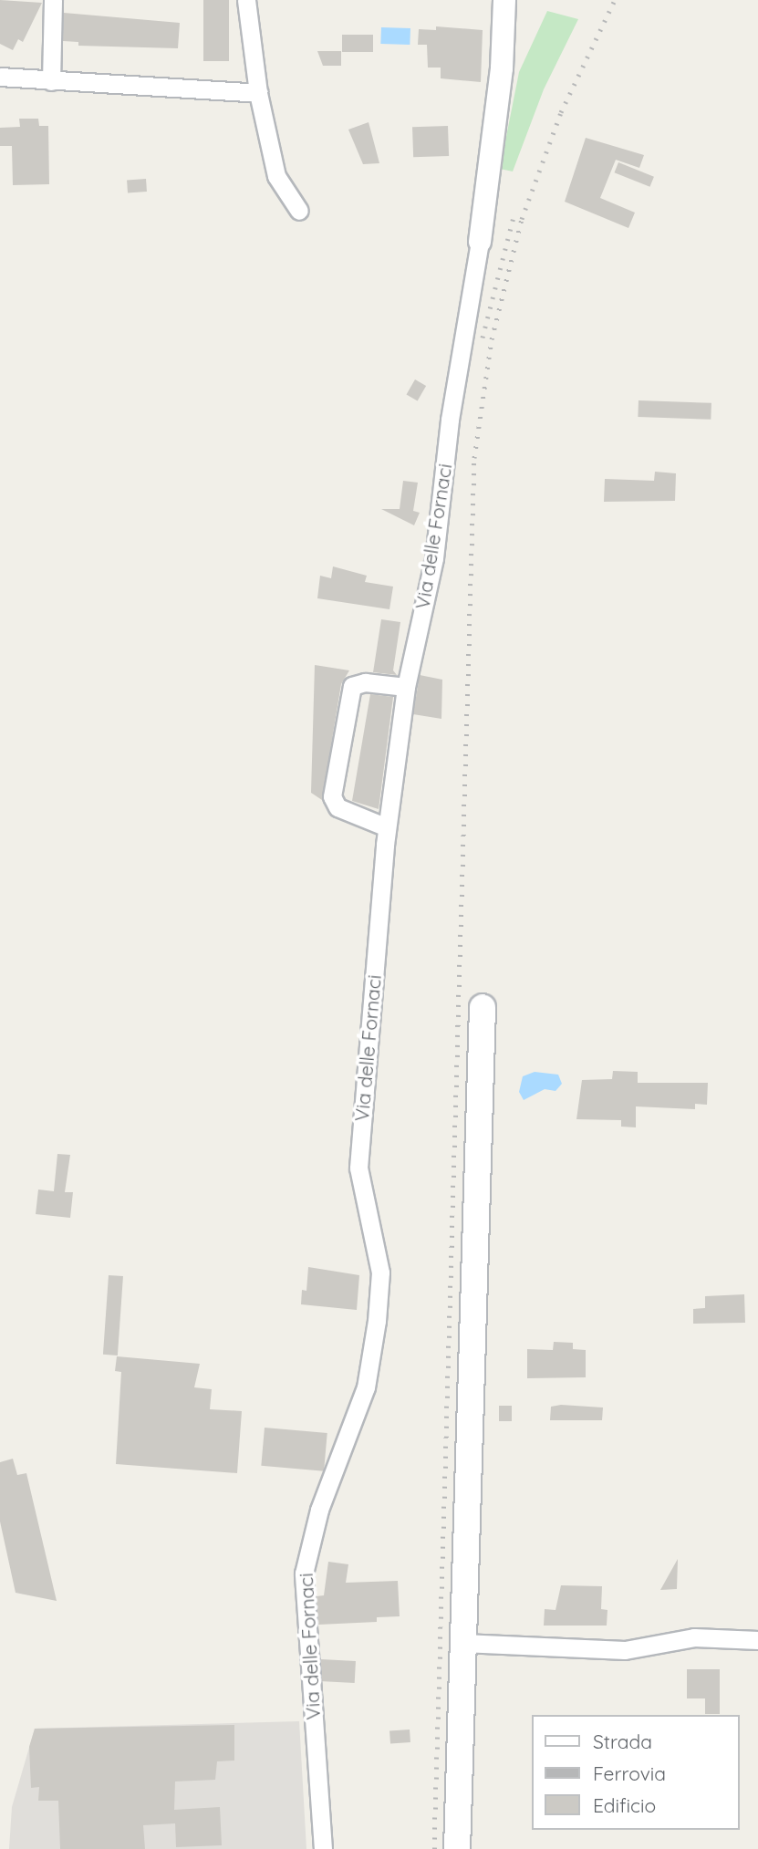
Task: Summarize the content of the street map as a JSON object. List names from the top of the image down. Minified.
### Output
{"streets":{"street":["Via delle Fornaci"]},"legend":["Strada","Ferrovia","Edificio"]}
